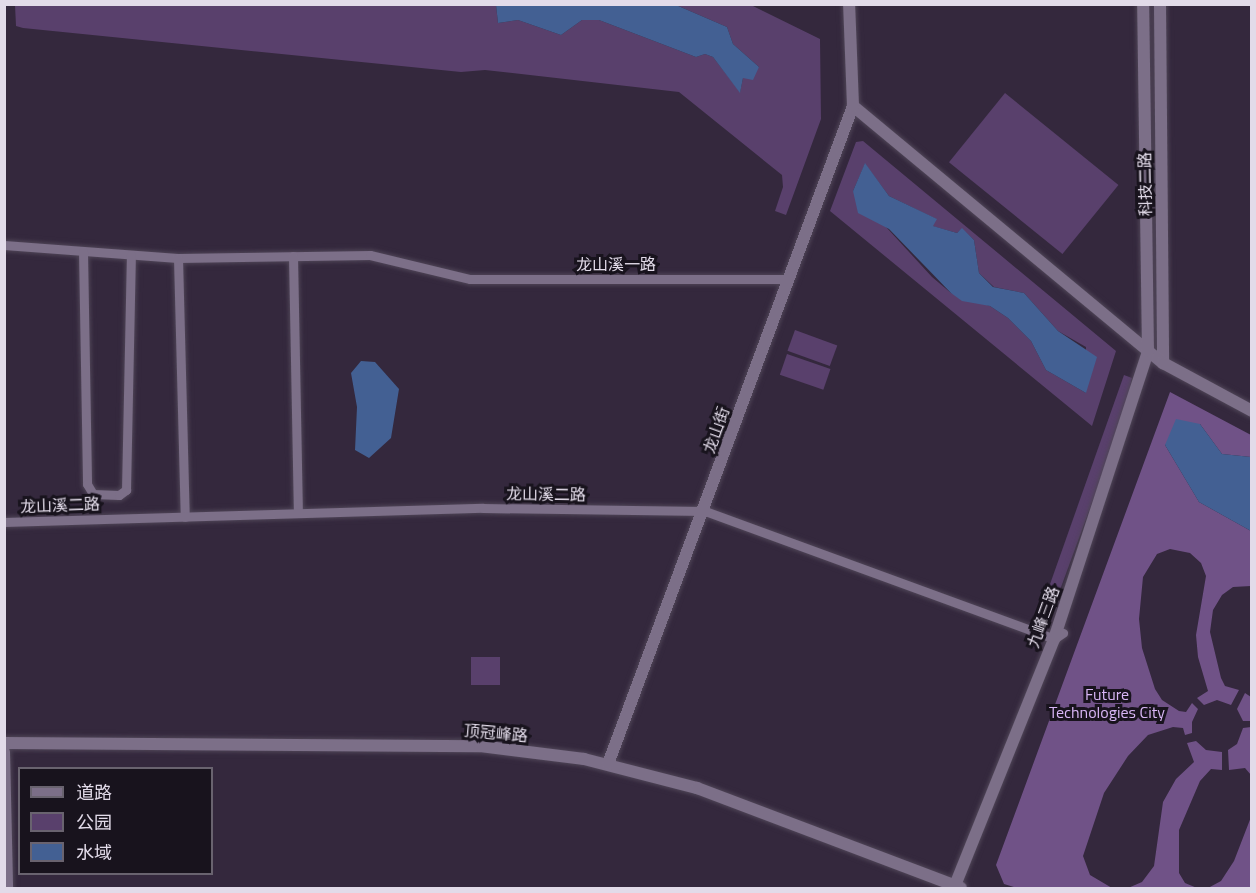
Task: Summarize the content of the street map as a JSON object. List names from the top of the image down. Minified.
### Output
{"streets":{"street":["科技二路","龙山溪一路","龙山街","龙山溪二路","九峰三路","顶冠峰路"]},"crossings":[["科技二路","九峰三路"],["龙山溪一路","龙山街"],["龙山街","龙山溪二路"],["龙山街","顶冠峰路"],["龙山溪二路","九峰三路"],["九峰三路","顶冠峰路"]],"parks":["Future Technologies City"],"legend":["道路","公园","水域"]}
